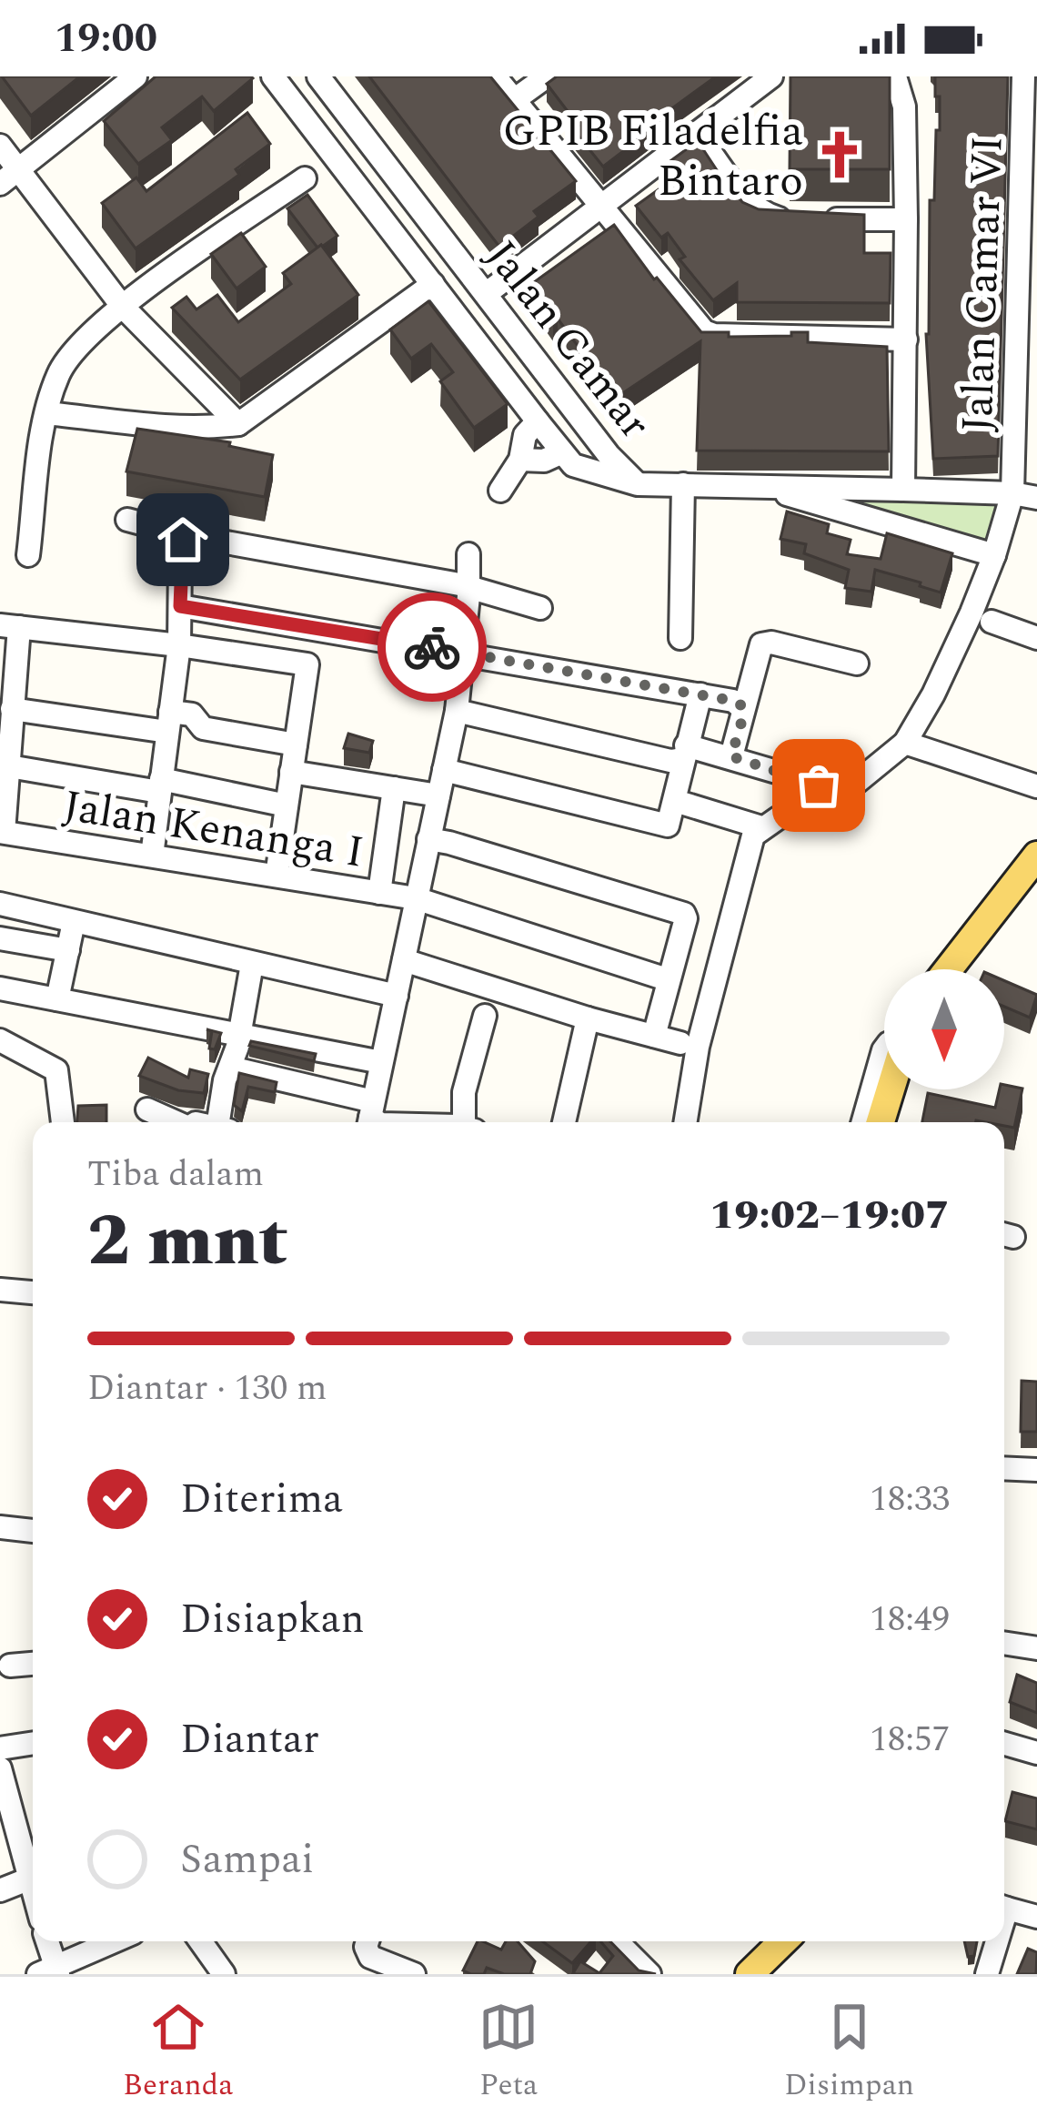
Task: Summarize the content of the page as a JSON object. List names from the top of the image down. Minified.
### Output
{"streets":{"street":["Jalan Camar VI","Jalan Camar","Jalan Kenanga I"]},"crossings":[["Jalan Camar VI","Jalan Camar"]],"places":{"church":["GPIB Filadelfia Bintaro"]},"north":"bottom","page":{"status":"19:00","heading":["2 mnt","Tiba dalam","19:02–19:07"],"bar":"Diantar · 130 m","list":[["Diterima","18:33"],["Disiapkan","18:49"],["Diantar","18:57"],"Sampai"],"tabs":["Beranda","Peta","Disimpan"]}}
